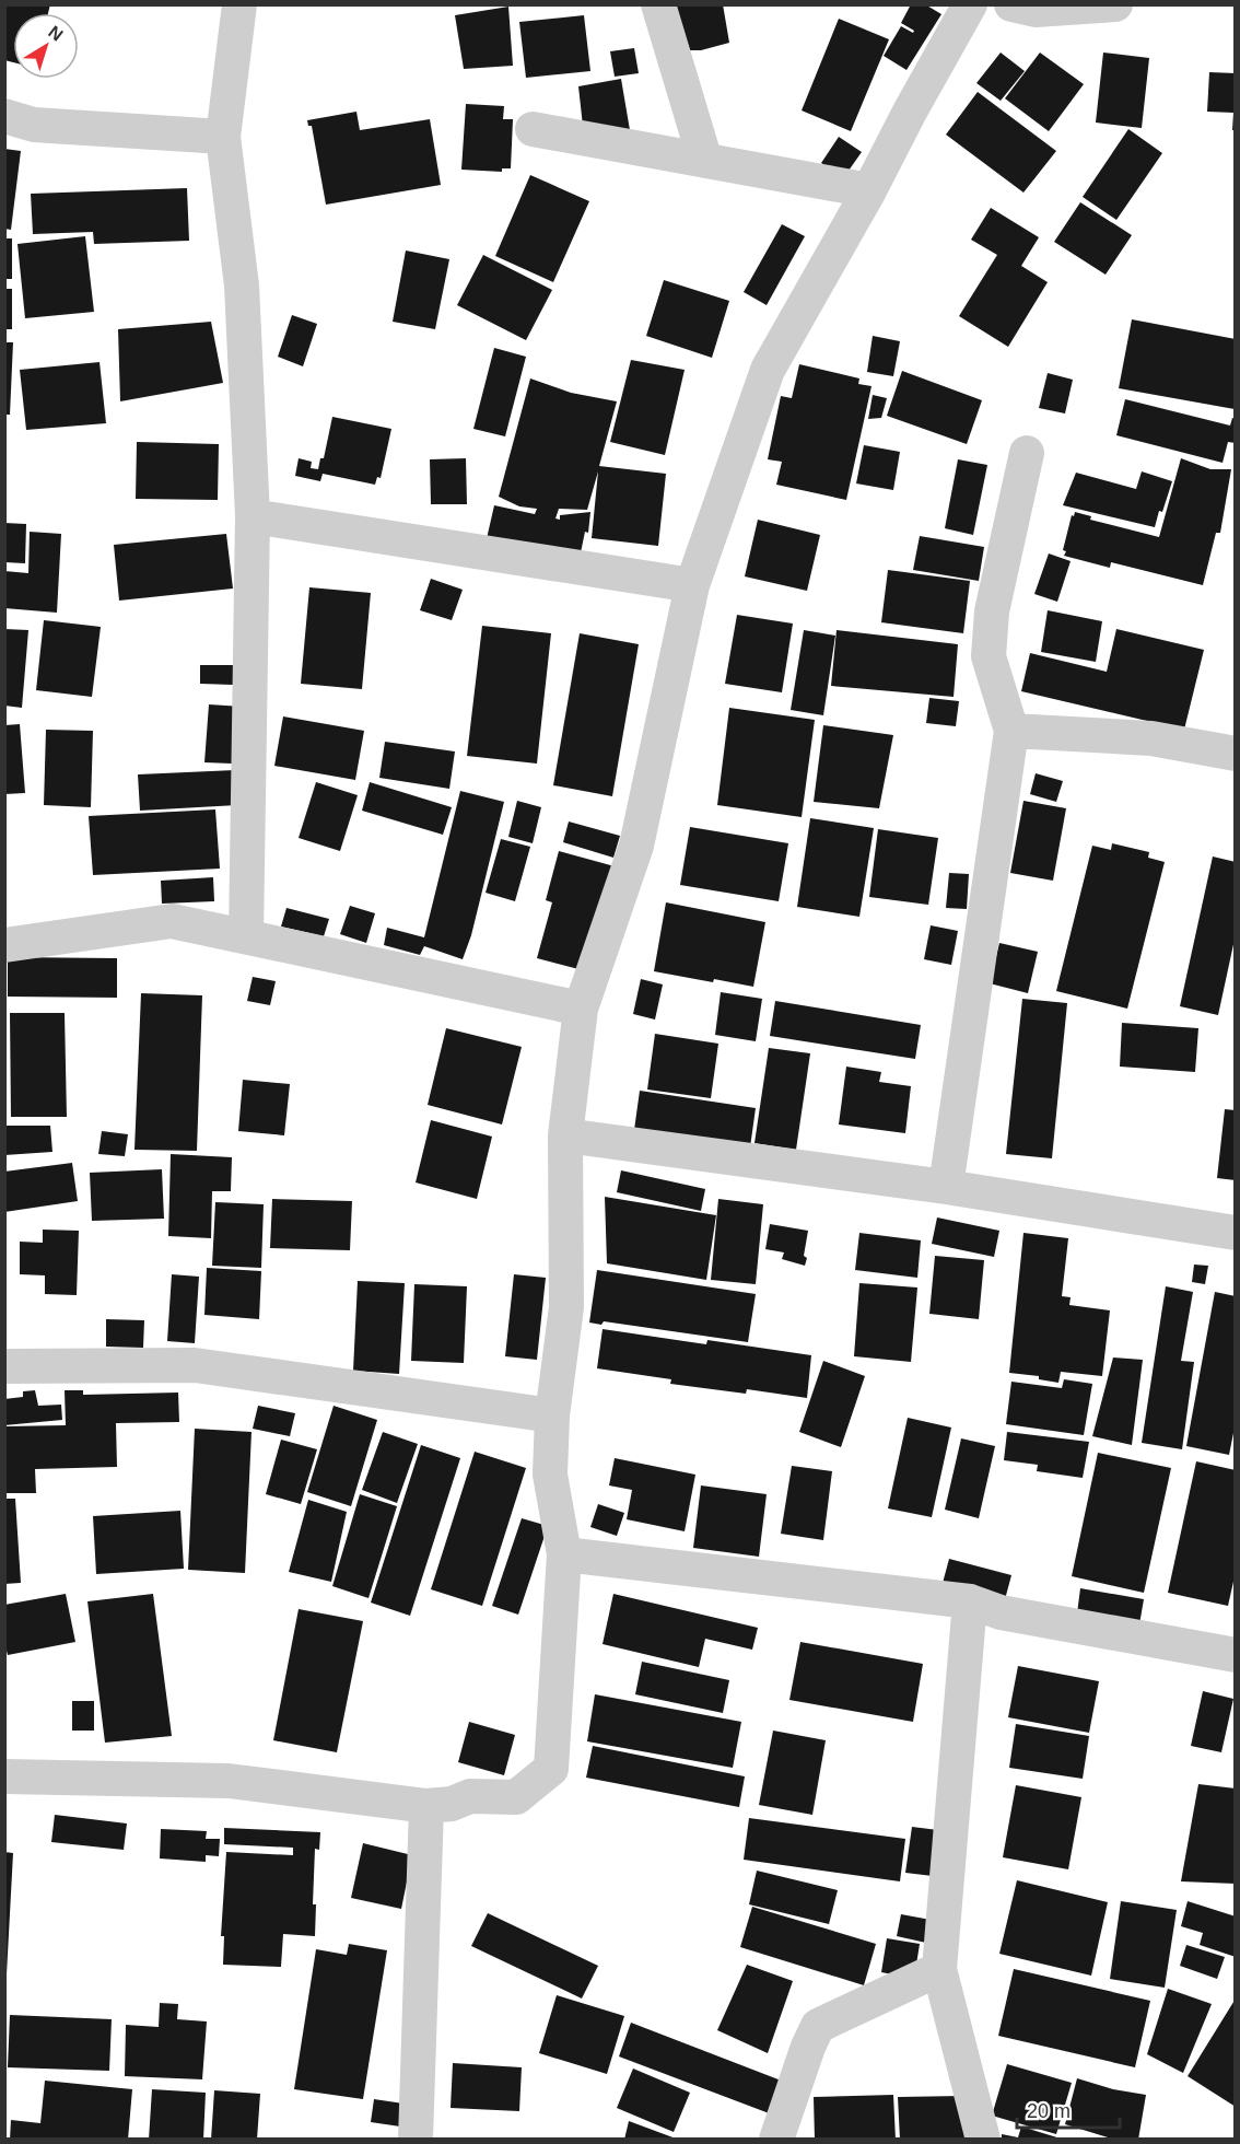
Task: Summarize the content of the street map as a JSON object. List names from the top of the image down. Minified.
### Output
{"scale_bar":"20 m","north":"top right"}
